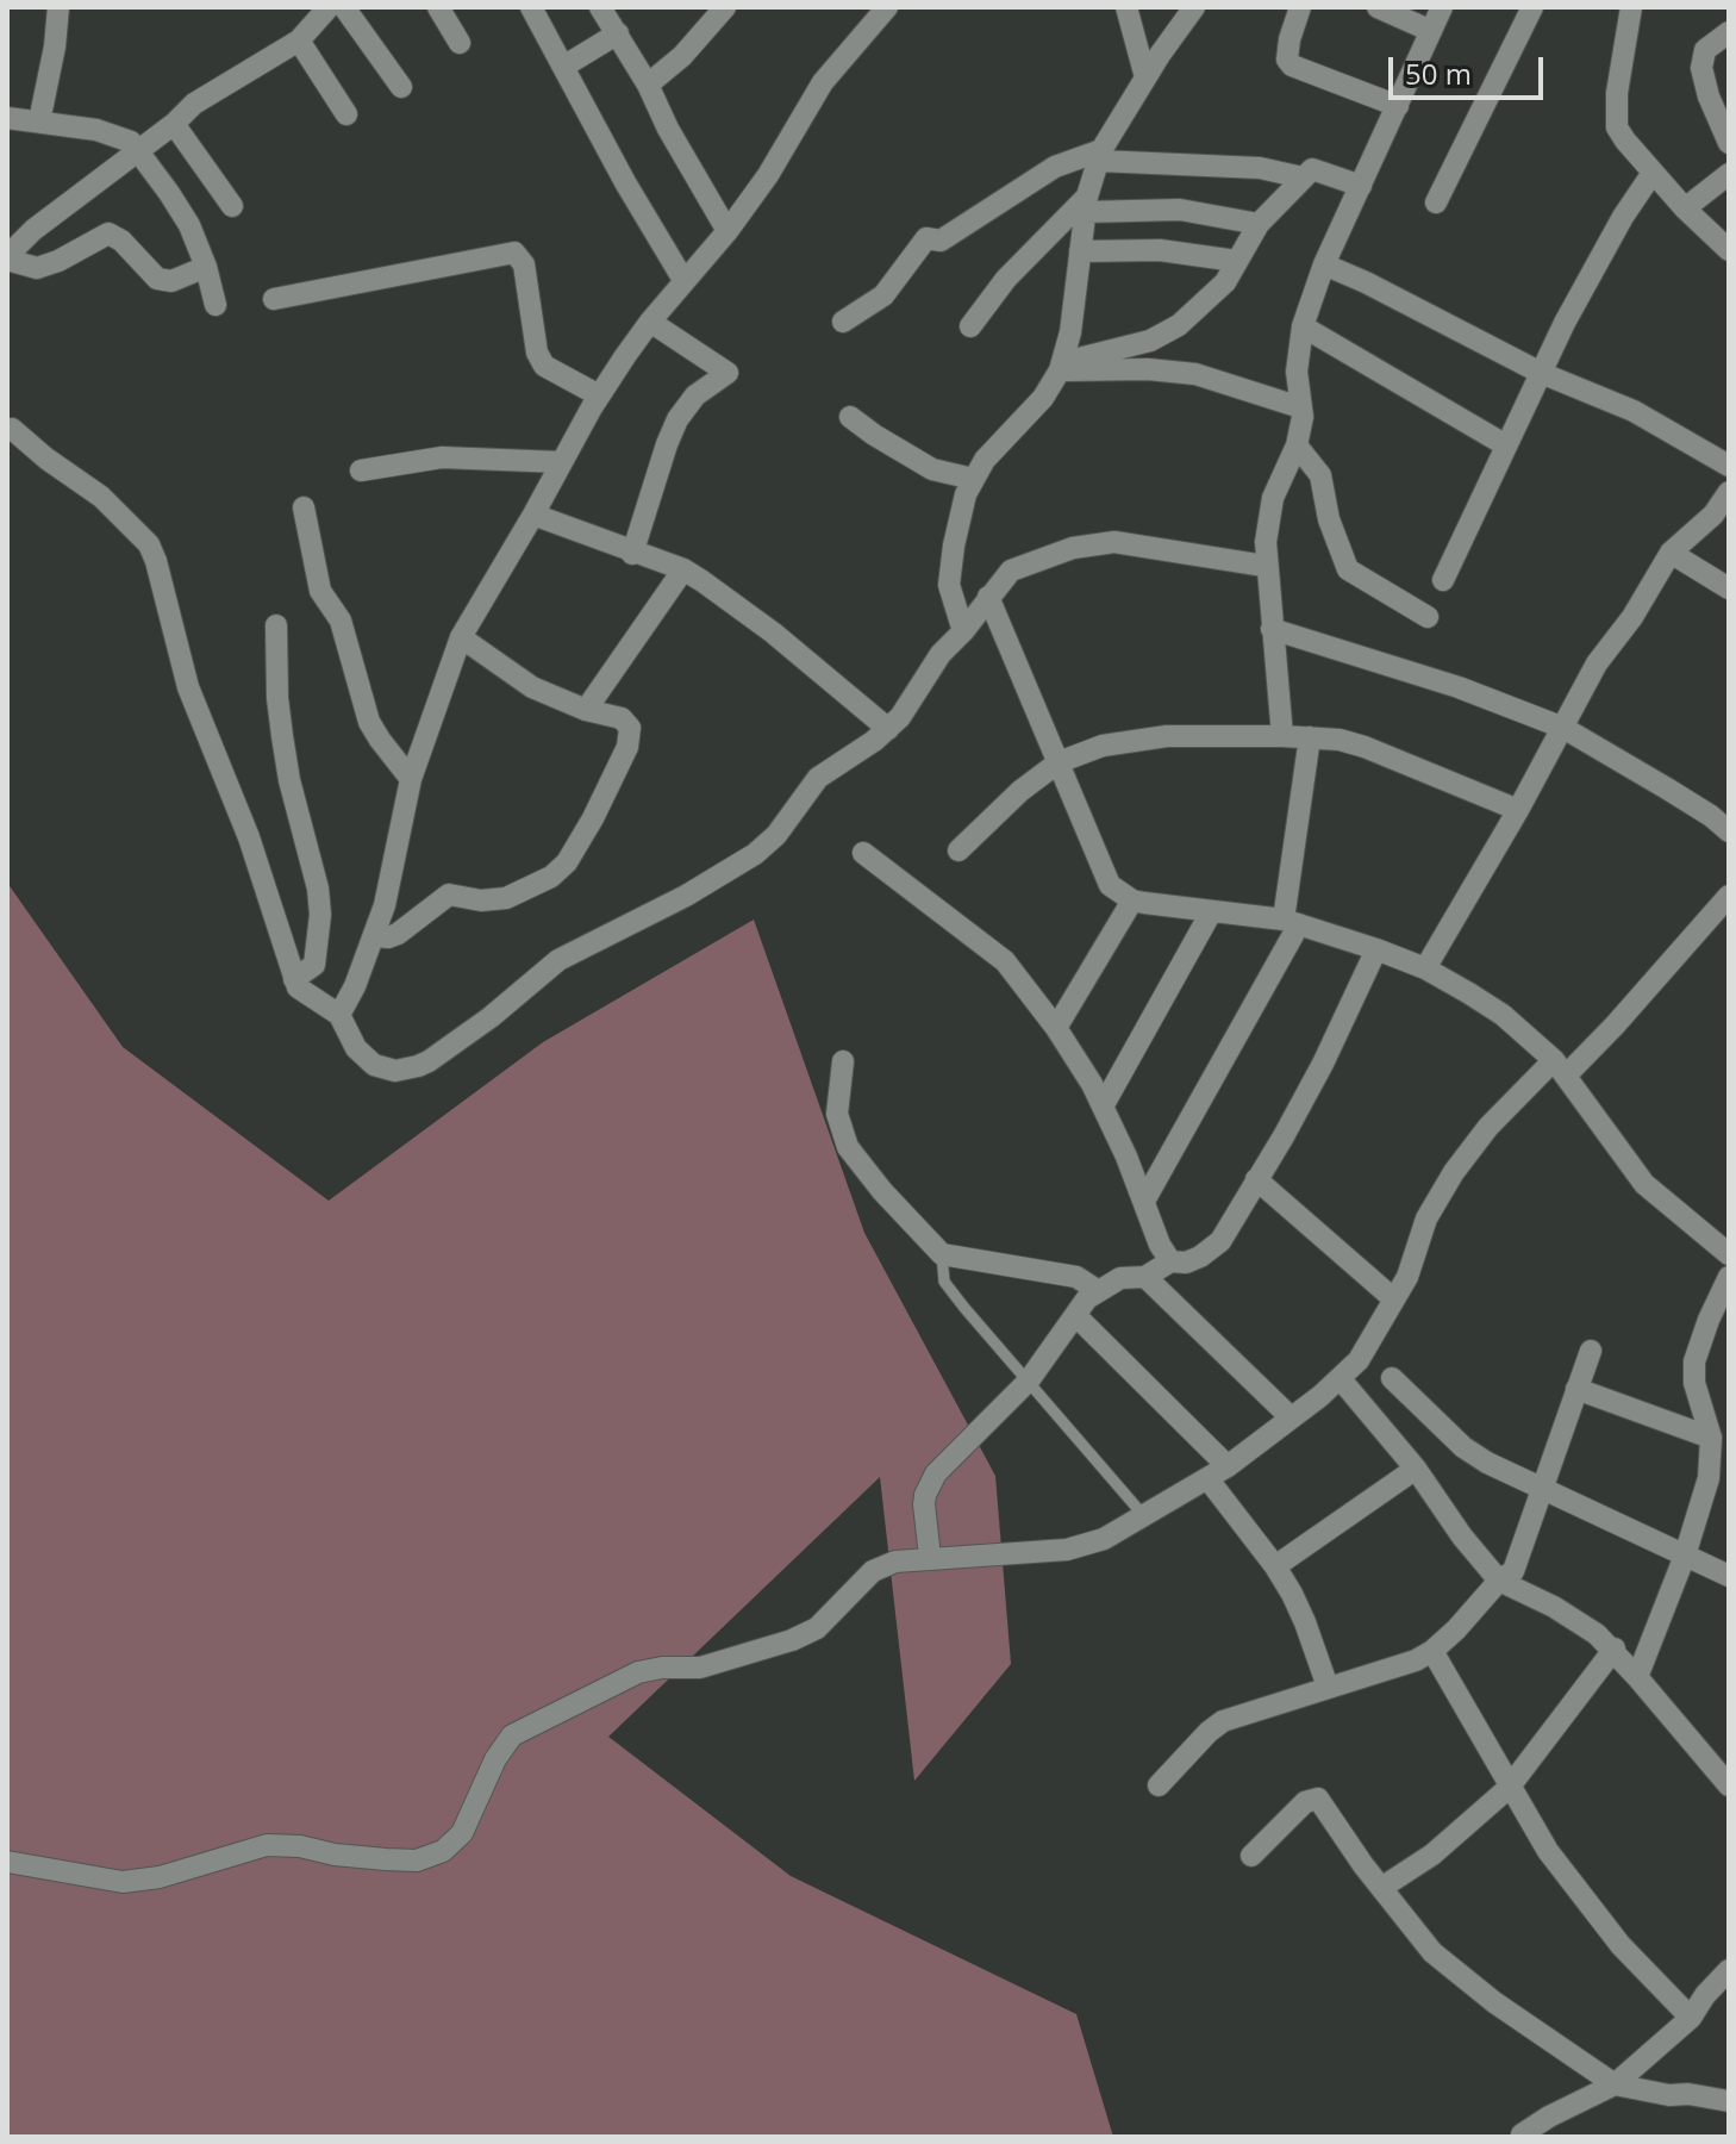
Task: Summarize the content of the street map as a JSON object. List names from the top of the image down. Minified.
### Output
{"scale_bar":"50 m"}
